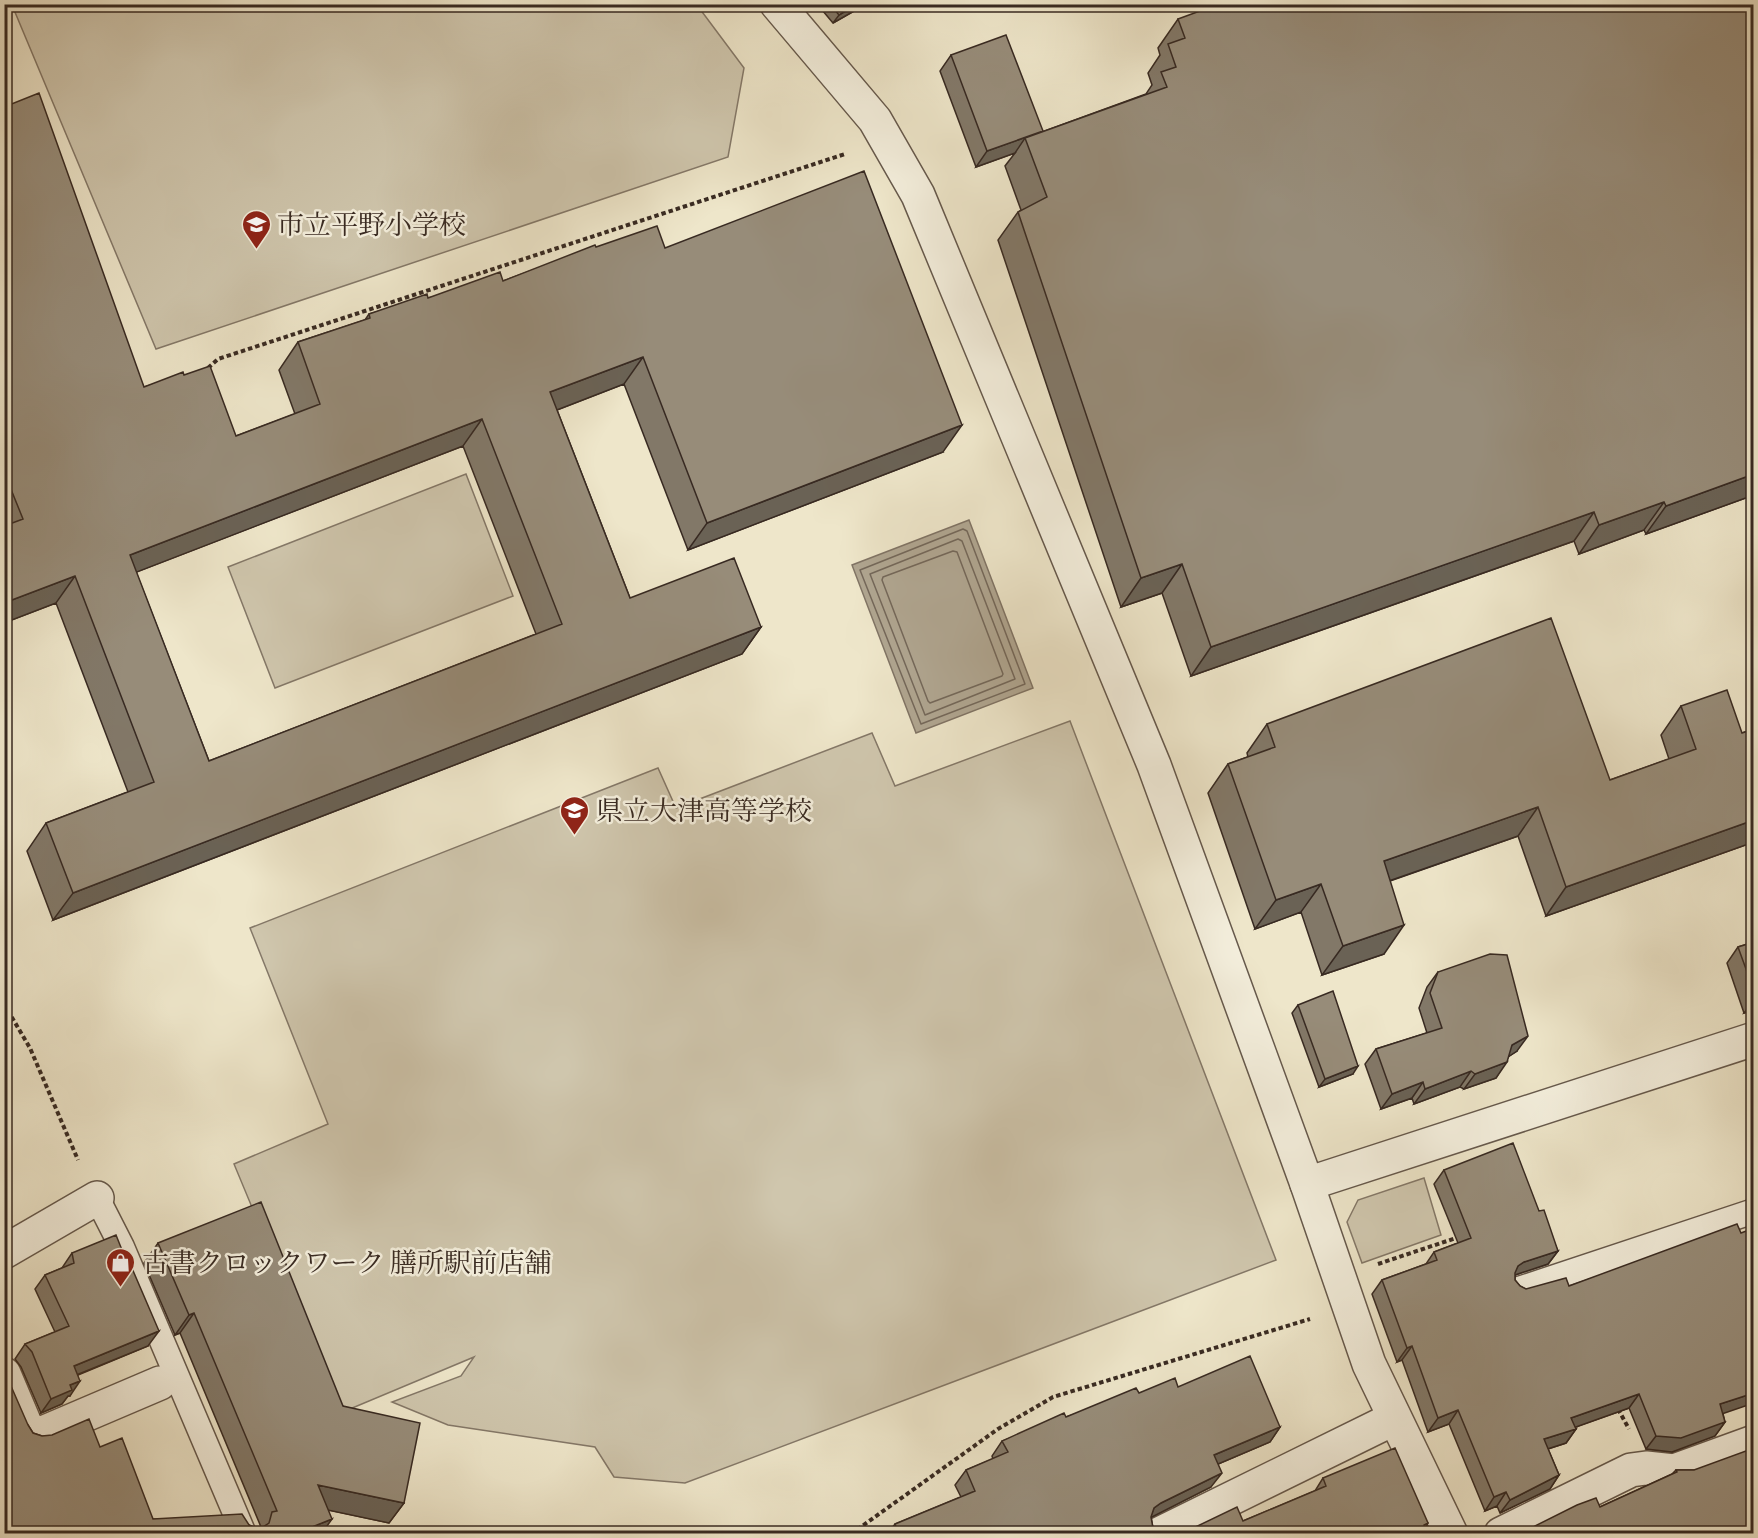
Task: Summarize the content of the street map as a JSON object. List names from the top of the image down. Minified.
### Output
{"places":{"school or university":["市立平野小学校","県立大津高等学校"],"shop":["古書クロックワーク 膳所駅前店舗"]}}
